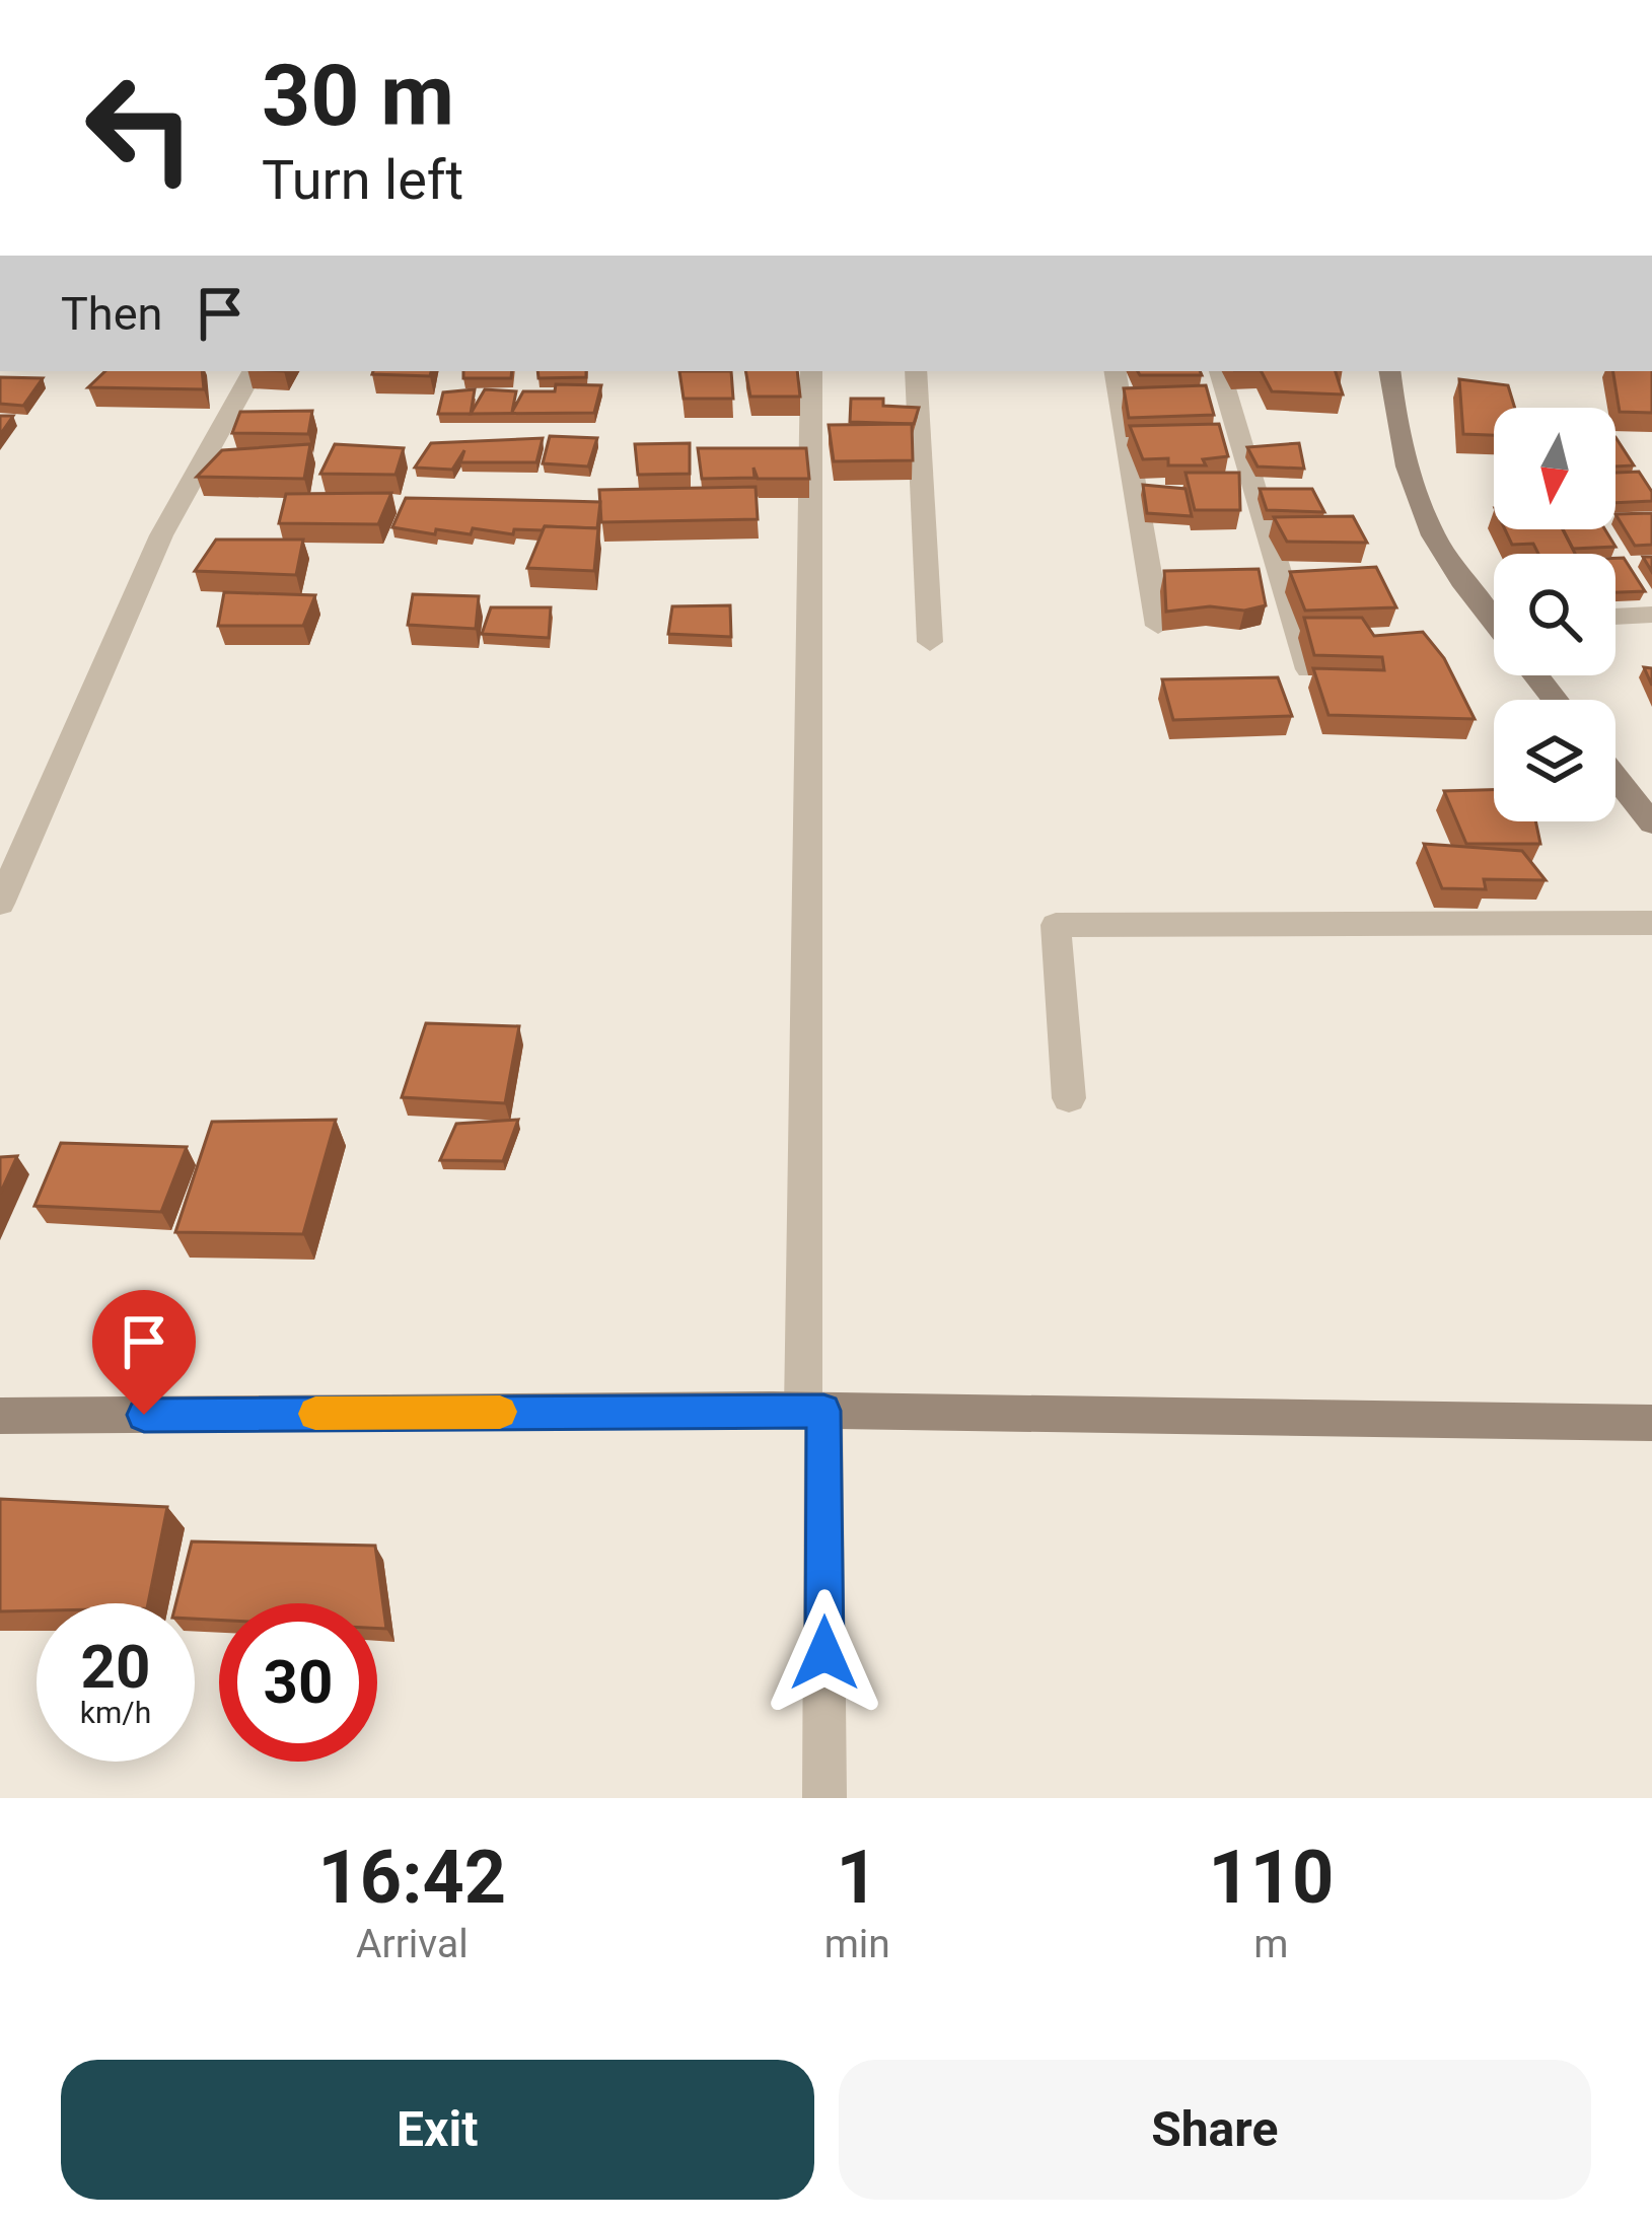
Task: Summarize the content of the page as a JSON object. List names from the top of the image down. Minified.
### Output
{"north":"bottom","page":{"turn":["30 m","Turn left"],"then":"Then","speed":"20 km/h","limit":"30","eta":["16:42","Arrival","1","min","110","m"],"buttons":["Exit","Share"]}}
